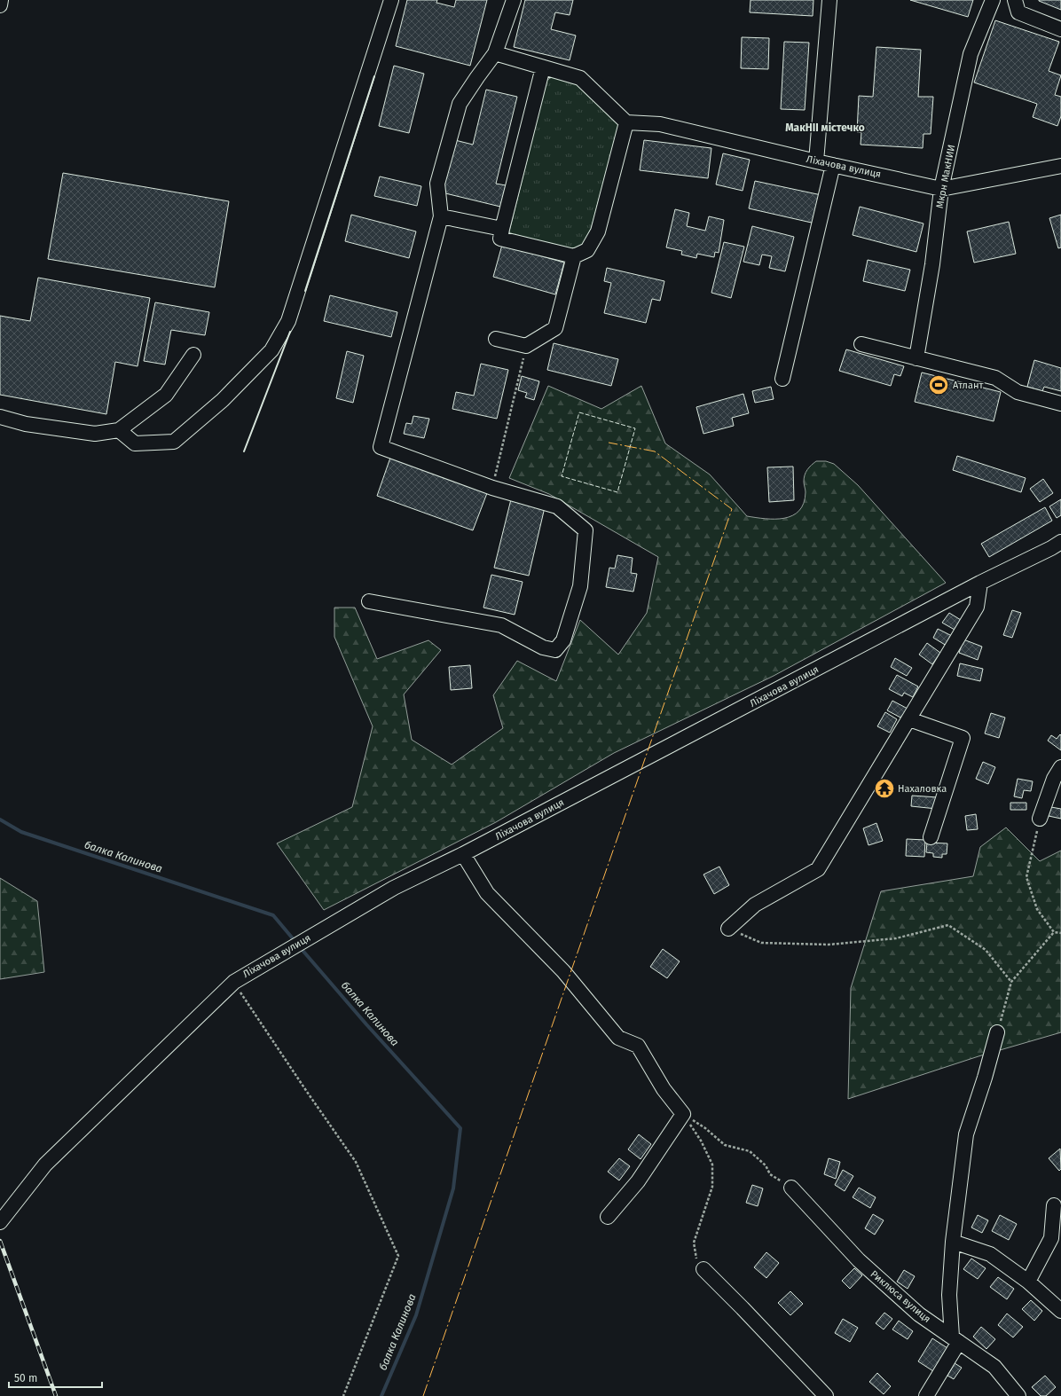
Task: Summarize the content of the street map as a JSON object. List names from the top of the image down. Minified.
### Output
{"streets":{"street":["Ліхачова вулиця","Мкрн МакНИИ","Риклюса вулиця"]},"crossings":[["Ліхачова вулиця","Мкрн МакНИИ"]],"districts":["МакНІІ містечко"],"water":["балка Калинова"],"places":{"sports":["Атлант"],"temple":["Нахаловка"]},"scale_bar":"50 m"}
